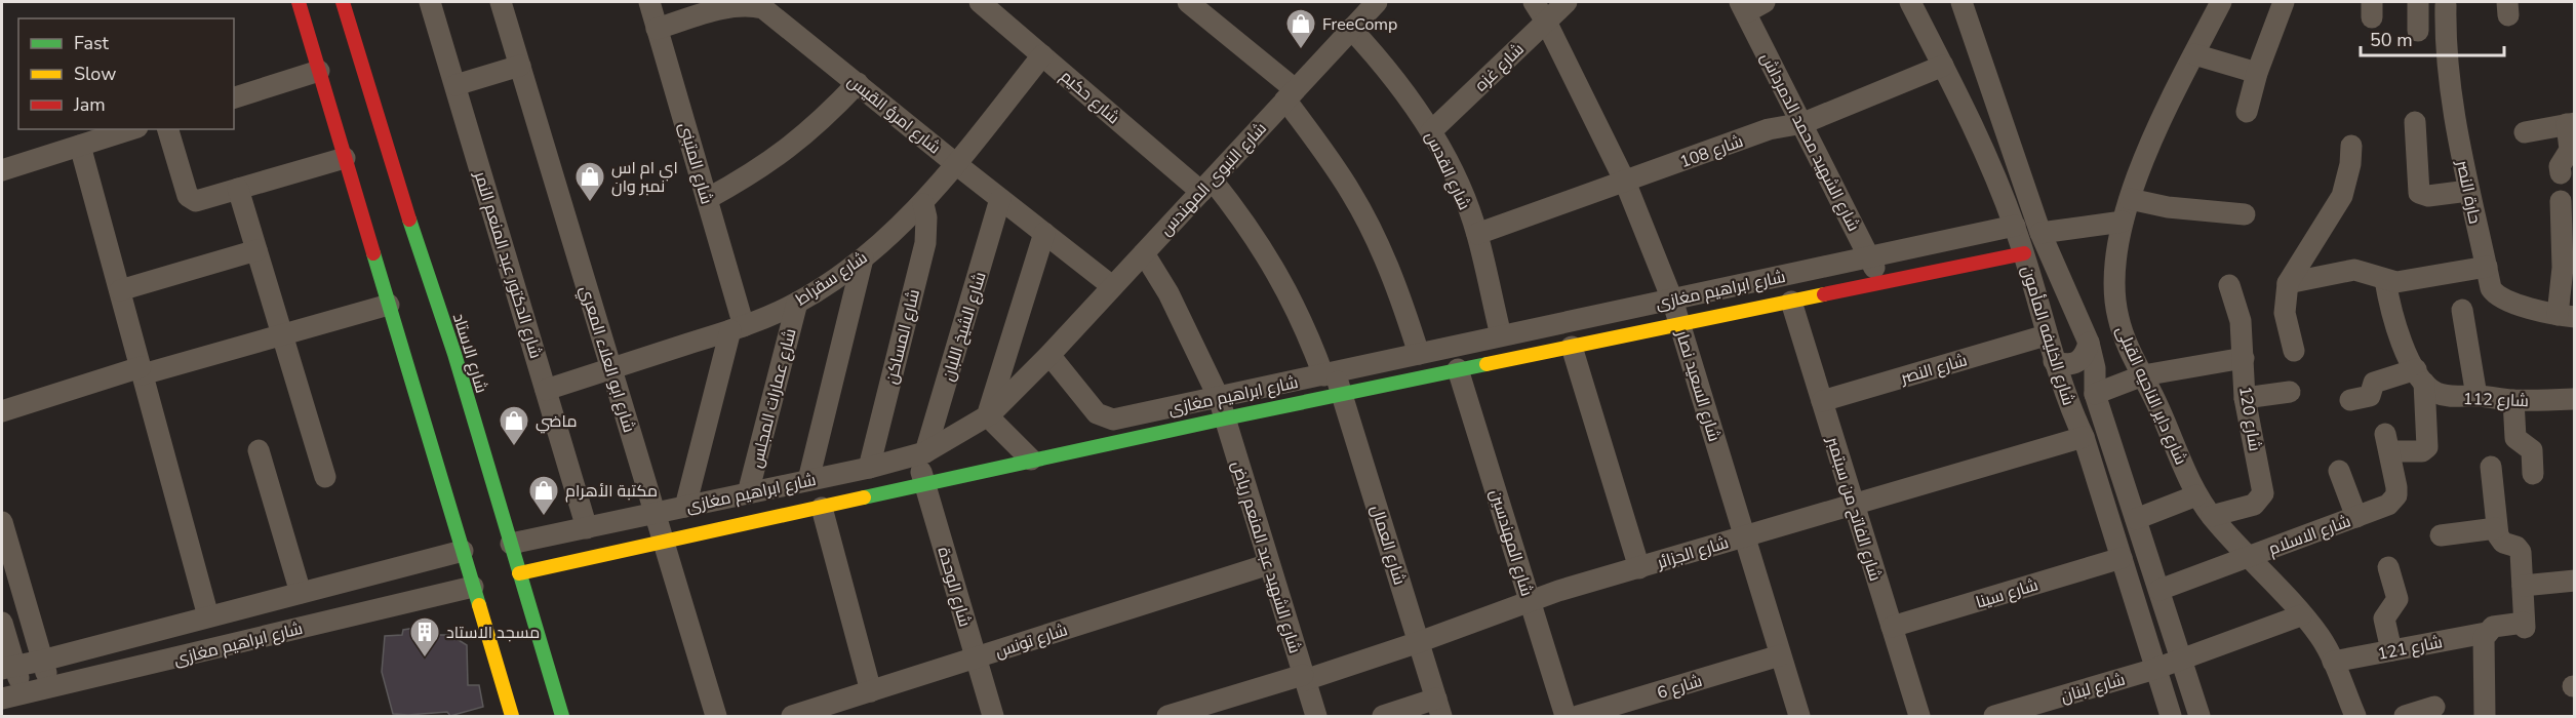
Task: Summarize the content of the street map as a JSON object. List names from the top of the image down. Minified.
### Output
{"streets":{"main road":["شارع ابراهيم مغازى","شارع الاستاد"],"street":["شارع غزه","شارع حكيم","شارع امرؤ القيس","شارع الشهيد محمد الدمرداش","شارع 108","شارع المتبنى","شارع القدس","شارع النبوى المهندس","حارة النصر","شارع الدكتور عبد المنعم النمر","شارع سقراط","شارع الشيخ اللبان","شارع الخليفه المأمون","شارع المساكن","شارع ابو العلاء المعري","شارع النصر","شارع السعيد نصار","شارع داير الناحيه القبلى","شارع عمارات المجلس","شارع 112","شارع 120","شارع الفاتح من سبتمبر","شارع الاسلام","شارع المهندسين","شارع العمال","شارع الجزائر","شارع الشهيد عبد المنعم رياض","شارع الوحدة","شارع سينا","شارع تونس","شارع 121","شارع 6","شارع لبنان"]},"crossings":[["شارع غزه","شارع القدس"],["شارع غزه","شارع السعيد نصار"],["شارع حكيم","شارع النبوى المهندس"],["شارع حكيم","شارع سقراط"],["شارع حكيم","شارع العمال"],["شارع امرؤ القيس","شارع المتبنى"],["شارع امرؤ القيس","شارع النبوى المهندس"],["شارع امرؤ القيس","شارع سقراط"],["شارع امرؤ القيس","شارع الشيخ اللبان"],["شارع الشهيد محمد الدمرداش","شارع 108"],["شارع الشهيد محمد الدمرداش","شارع ابراهيم مغازى"],["شارع 108","شارع القدس"],["شارع 108","شارع الخليفه المأمون"],["شارع 108","شارع السعيد نصار"],["شارع المتبنى","شارع سقراط"],["شارع القدس","شارع النبوى المهندس"],["شارع القدس","شارع ابراهيم مغازى"],["شارع النبوى المهندس","شارع ابراهيم مغازى"],["شارع النبوى المهندس","شارع العمال"],["شارع النبوى المهندس","شارع الشهيد عبد المنعم رياض"],["شارع الدكتور عبد المنعم النمر","شارع سقراط"],["شارع الدكتور عبد المنعم النمر","شارع ابراهيم مغازى"],["شارع سقراط","شارع المساكن"],["شارع سقراط","شارع ابو العلاء المعري"],["شارع سقراط","شارع عمارات المجلس"],["شارع ابراهيم مغازى","شارع الشيخ اللبان"],["شارع ابراهيم مغازى","شارع الخليفه المأمون"],["شارع ابراهيم مغازى","شارع المساكن"],["شارع ابراهيم مغازى","شارع الاستاد"],["شارع ابراهيم مغازى","شارع ابو العلاء المعري"],["شارع ابراهيم مغازى","شارع السعيد نصار"],["شارع ابراهيم مغازى","شارع عمارات المجلس"],["شارع ابراهيم مغازى","شارع الفاتح من سبتمبر"],["شارع ابراهيم مغازى","شارع المهندسين"],["شارع ابراهيم مغازى","شارع العمال"],["شارع ابراهيم مغازى","شارع الشهيد عبد المنعم رياض"],["شارع ابراهيم مغازى","شارع الوحدة"],["شارع الشيخ اللبان","شارع الوحدة"],["شارع الخليفه المأمون","شارع النصر"],["شارع الخليفه المأمون","شارع الاسلام"],["شارع الخليفه المأمون","شارع الجزائر"],["شارع الخليفه المأمون","شارع سينا"],["شارع الخليفه المأمون","شارع لبنان"],["شارع النصر","شارع الفاتح من سبتمبر"],["شارع السعيد نصار","شارع الجزائر"],["شارع السعيد نصار","شارع 6"],["شارع داير الناحيه القبلى","شارع 120"],["شارع داير الناحيه القبلى","شارع الاسلام"],["شارع داير الناحيه القبلى","شارع 121"],["شارع داير الناحيه القبلى","شارع لبنان"],["شارع 112","شارع الاسلام"],["شارع الفاتح من سبتمبر","شارع الجزائر"],["شارع الفاتح من سبتمبر","شارع سينا"],["شارع المهندسين","شارع الجزائر"],["شارع العمال","شارع الجزائر"],["شارع الجزائر","شارع الشهيد عبد المنعم رياض"],["شارع الشهيد عبد المنعم رياض","شارع تونس"],["شارع الوحدة","شارع تونس"]],"places":{"shop":["FreeComp","اي ام اس نمبر وان","ماضي","مكتبة الأهرام"],"building":["مسجد الاستاد"]},"legend":["Fast","Slow","Jam"],"scale_bar":"50 m"}
